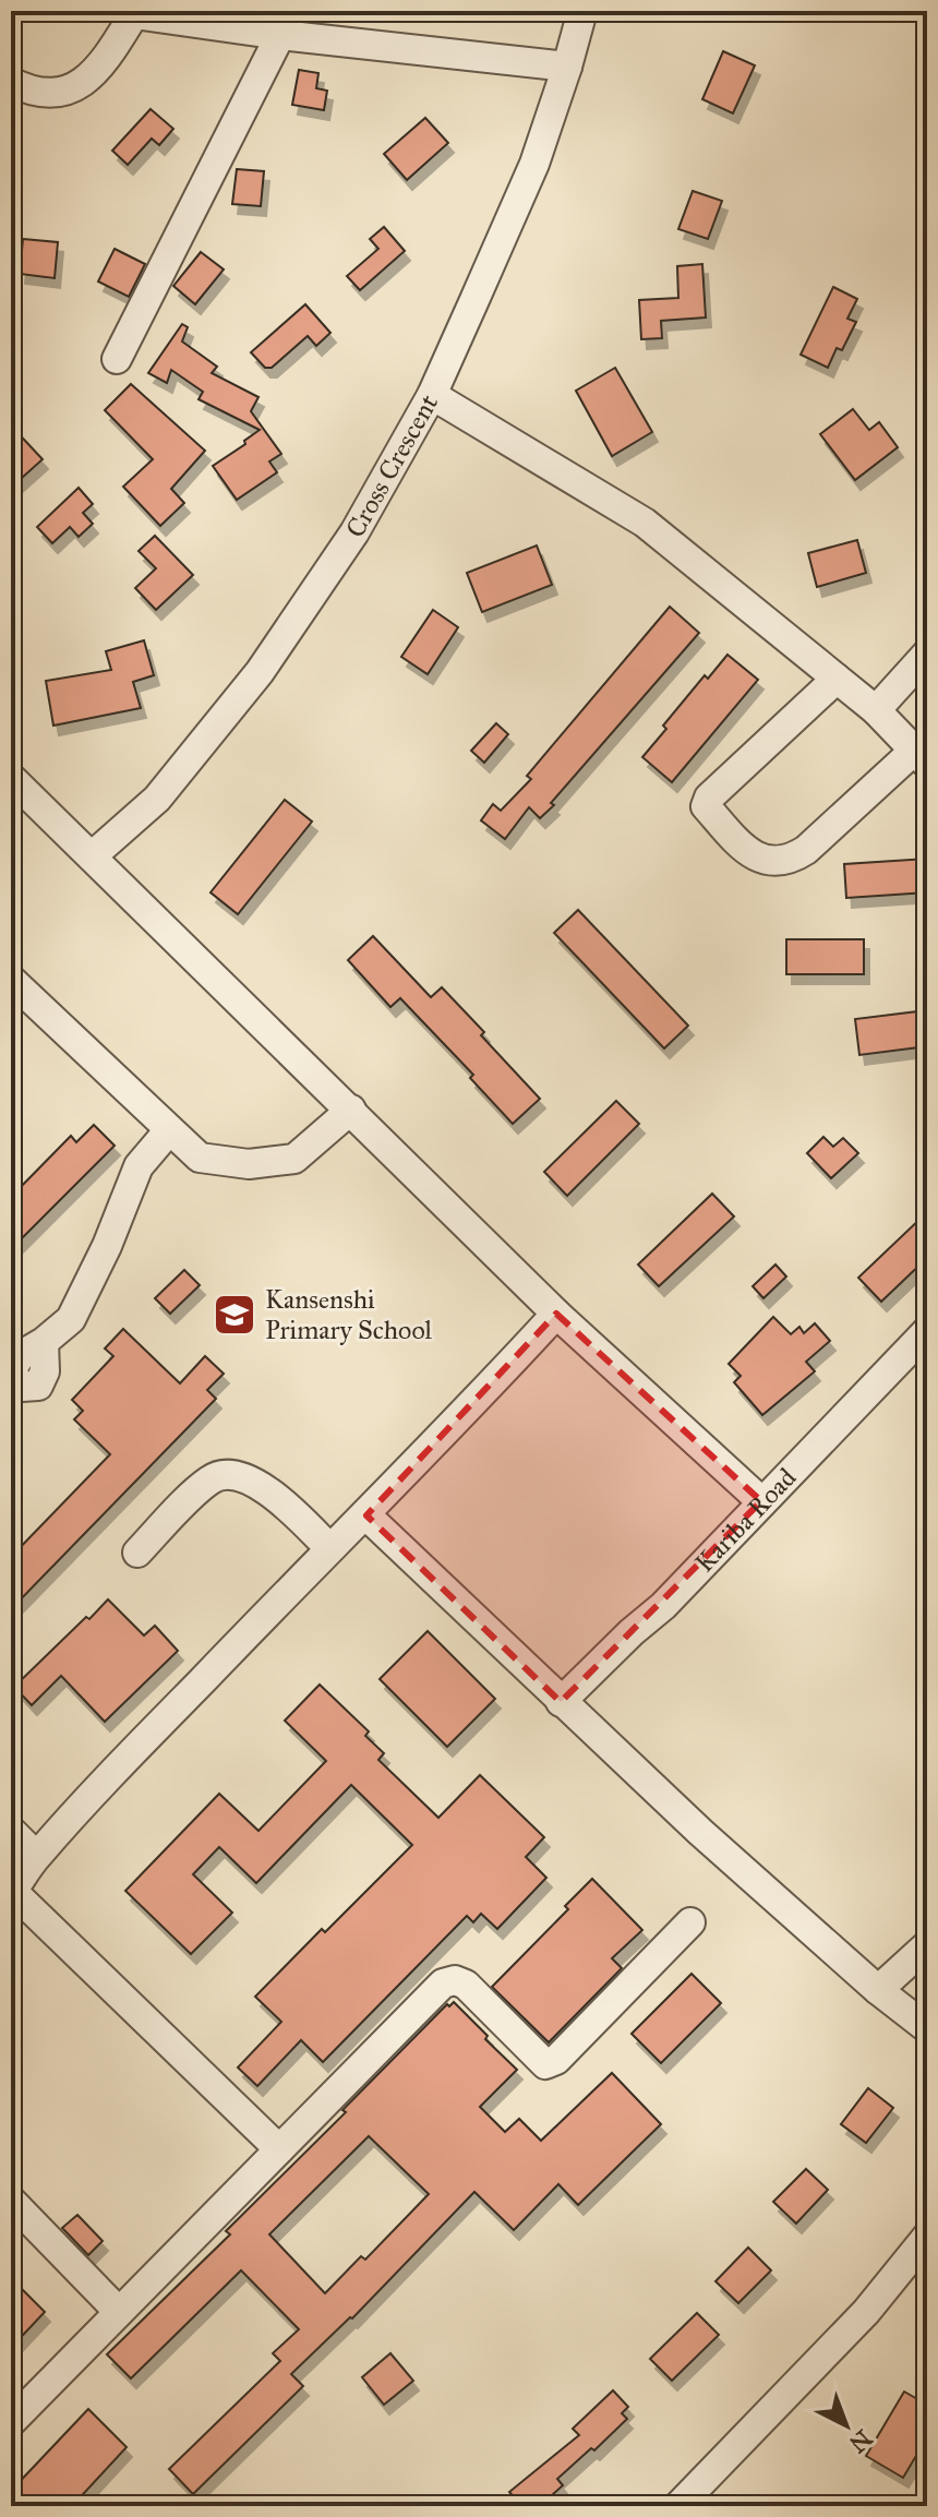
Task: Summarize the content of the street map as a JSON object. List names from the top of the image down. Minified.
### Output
{"streets":{"street":["Cross Crescent","Kariba Road"]},"places":{"school or university":["Kansenshi Primary School"]},"north":"bottom right"}
